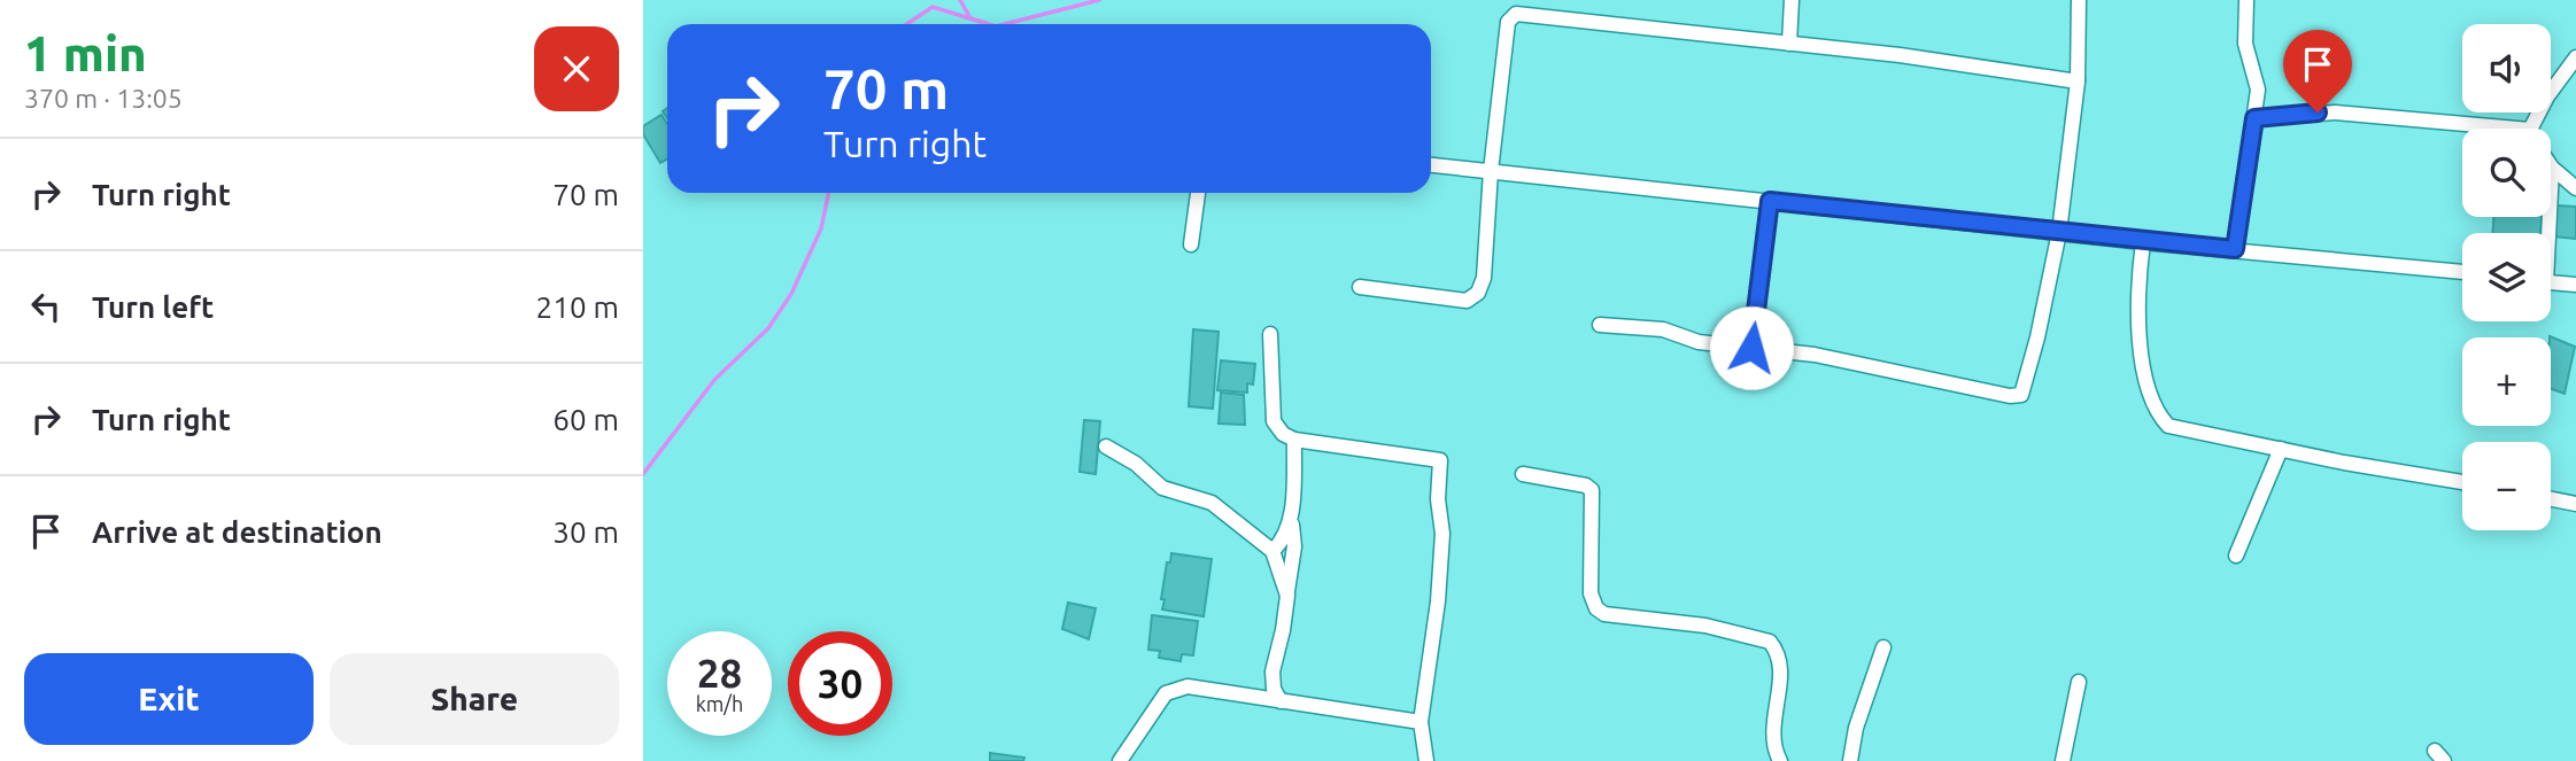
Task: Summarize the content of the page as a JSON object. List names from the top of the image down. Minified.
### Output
{"page":{"heading":["1 min","370 m · 13:05"],"map_buttons":["+","−"],"turn":["70 m","Turn right"],"list":[{"name":"Turn right","value":"70 m"},{"name":"Turn left","value":"210 m"},{"name":"Turn right","value":"60 m"},{"name":"Arrive at destination","value":"30 m"}],"speed":"28 km/h","limit":"30","buttons":["Exit","Share"]}}
